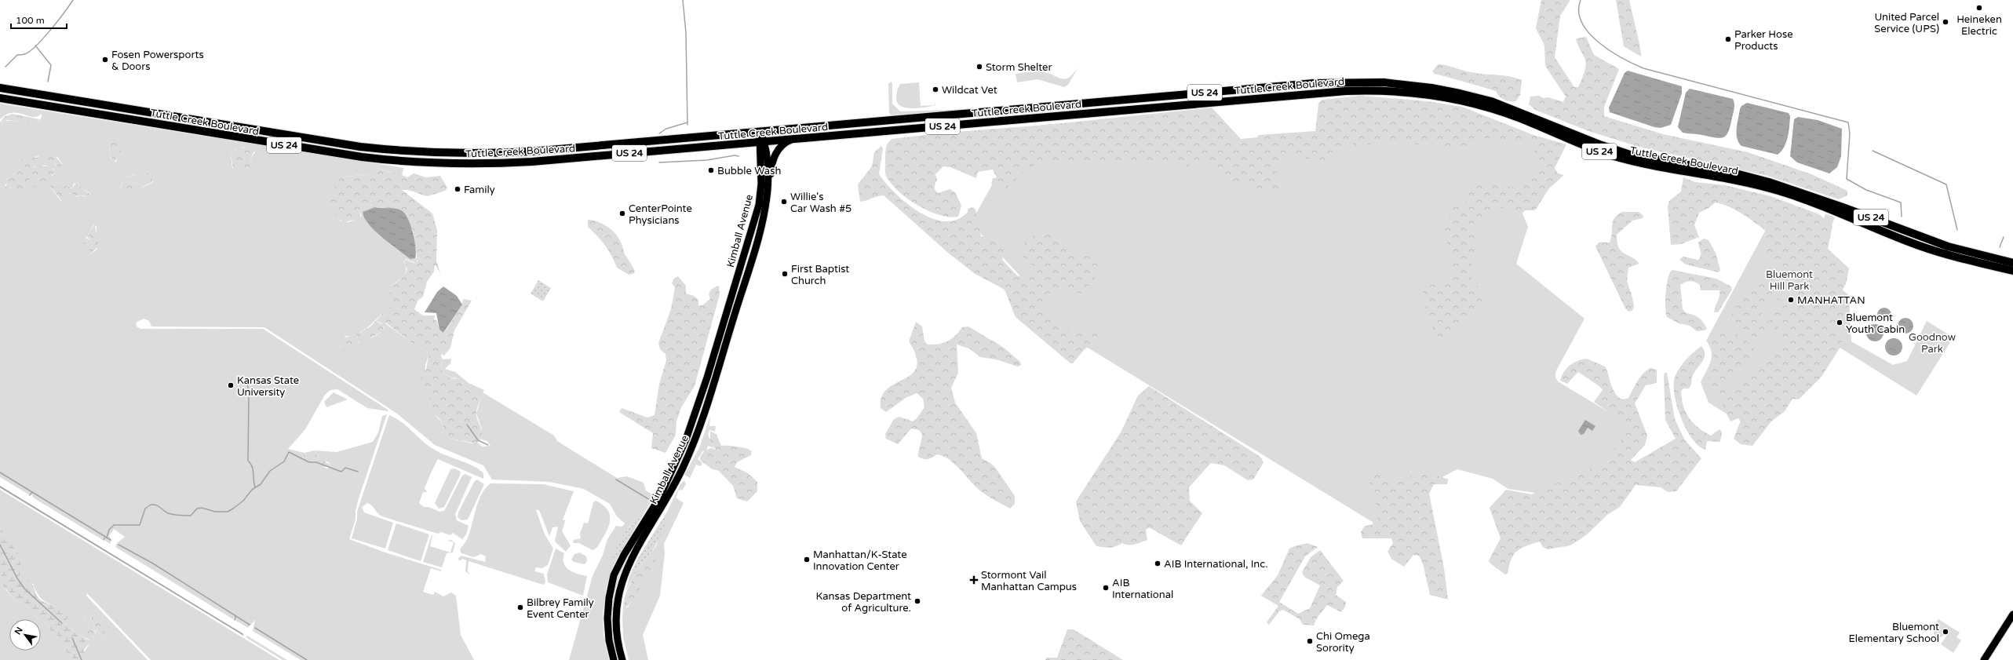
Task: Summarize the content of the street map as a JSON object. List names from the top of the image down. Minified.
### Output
{"streets":{"highway":["Tuttle Creek Boulevard","US 24"],"main road":["Kimball Avenue"]},"crossings":[["Tuttle Creek Boulevard","Kimball Avenue"]],"parks":["Bluemont Hill Park","Goodnow Park"],"places":{"other":["Heineken Electric","United Parcel Service (UPS)","Parker Hose Products","Fosen Powersports & Doors","Storm Shelter","Wildcat Vet","Bubble Wash","Family","Willie's Car Wash #5","CenterPointe Physicians","First Baptist Church","MANHATTAN","Bluemont Youth Cabin","Kansas State University","Manhattan/K-State Innovation Center","AIB International, Inc.","AIB International","Kansas Department of Agriculture.","Bilbrey Family Event Center","Bluemont Elementary School","Chi Omega Sorority"],"health":["Stormont Vail Manhattan Campus"]},"scale_bar":"100 m","north":"top left"}
